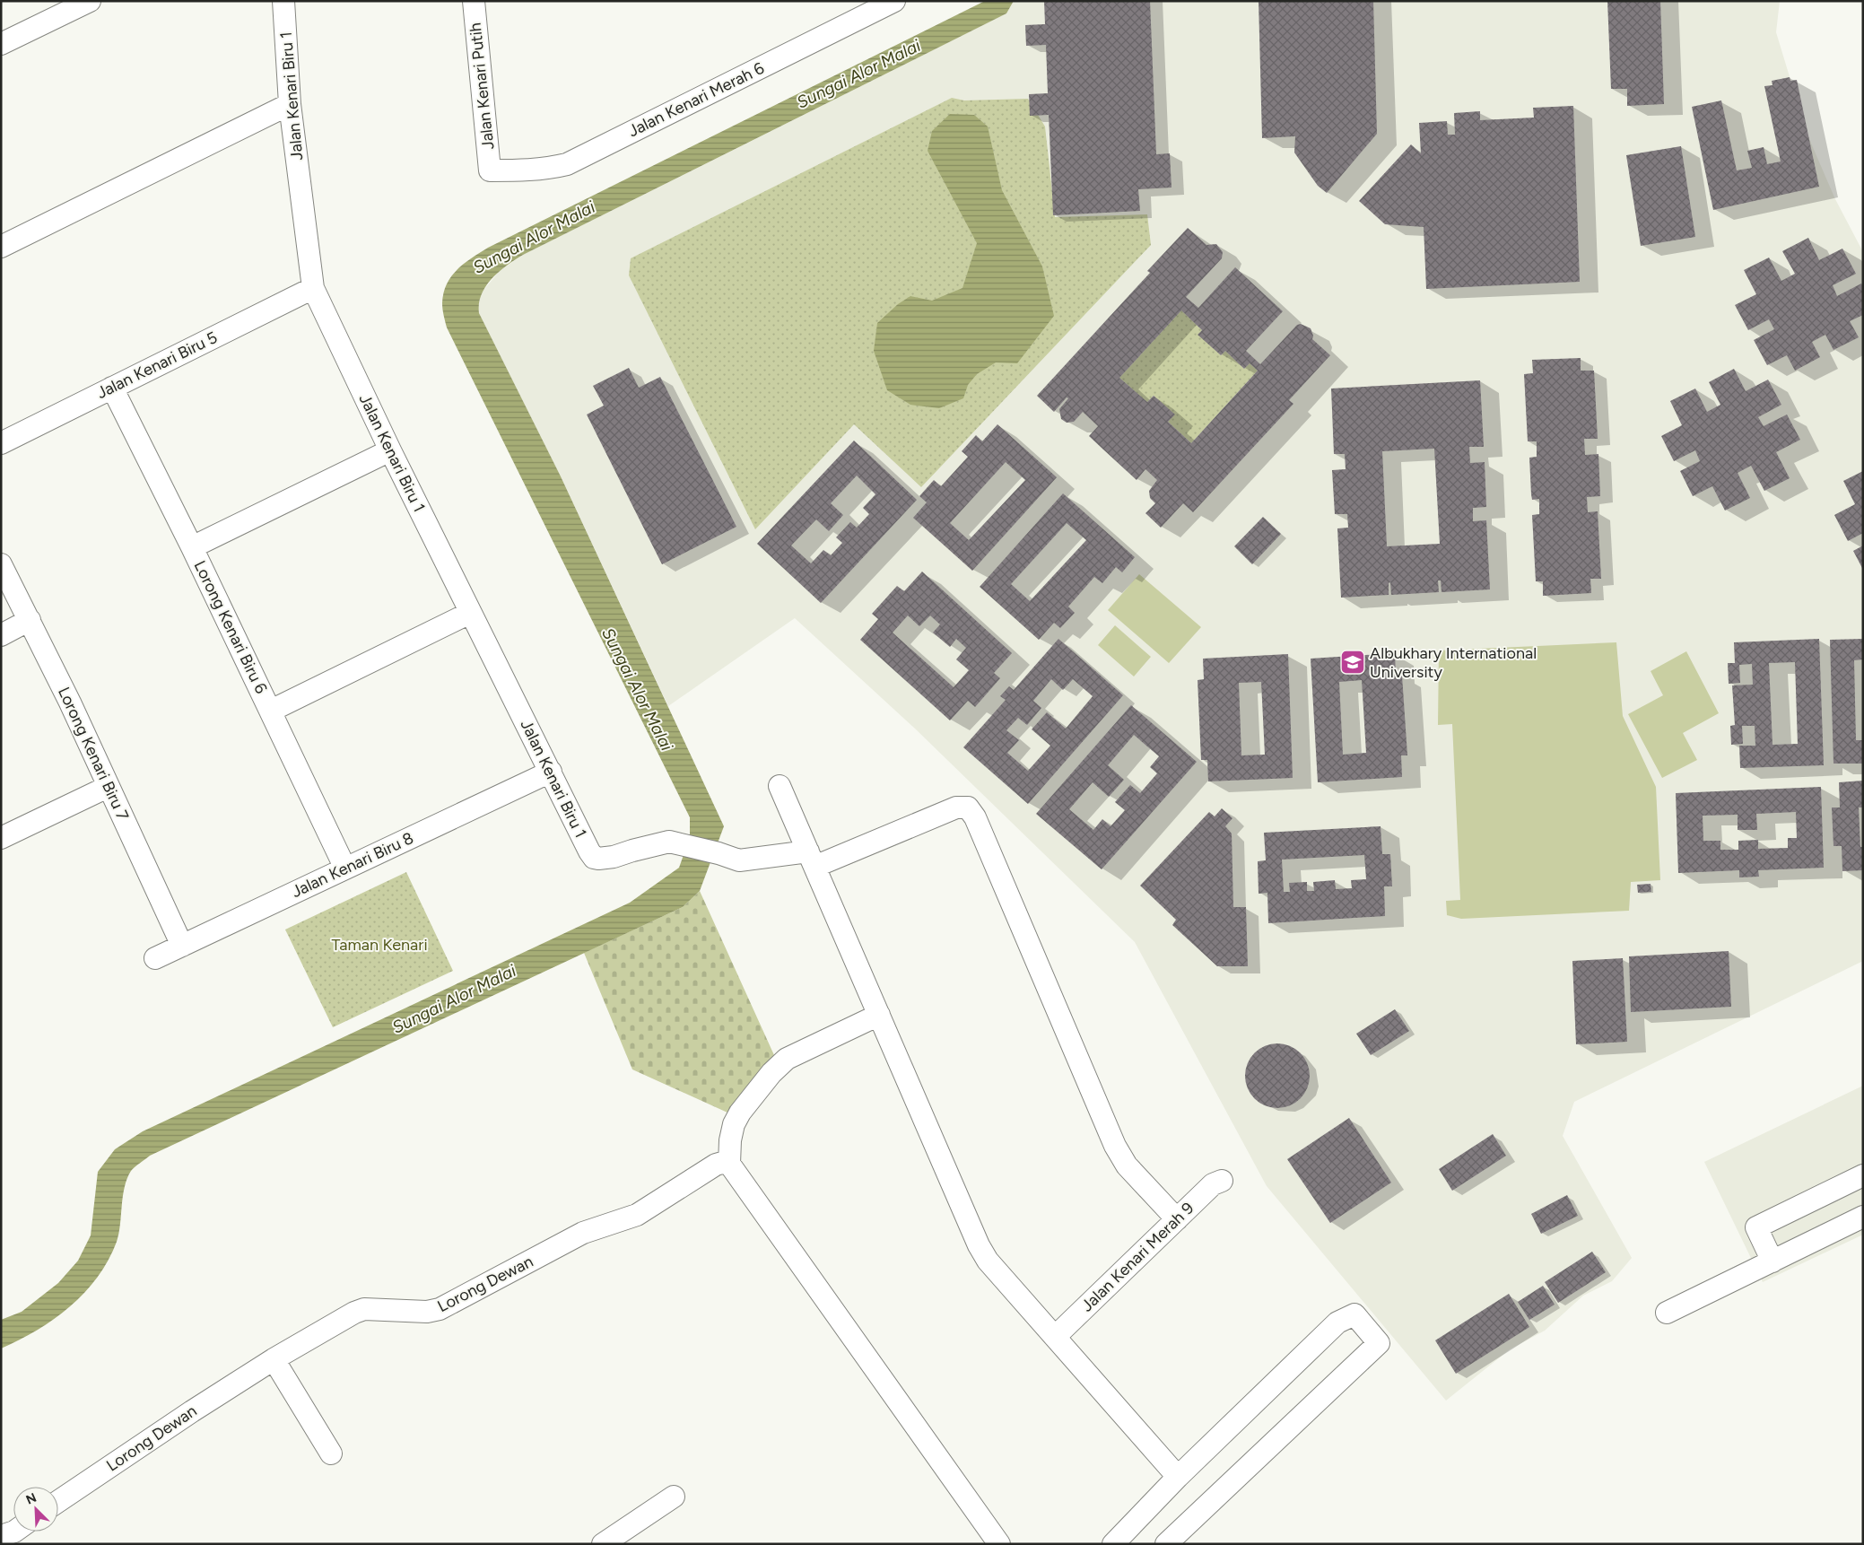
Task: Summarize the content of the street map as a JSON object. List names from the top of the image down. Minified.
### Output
{"streets":{"street":["Jalan Kenari Putih","Jalan Kenari Biru 1","Jalan Kenari Merah 6","Jalan Kenari Biru 5","Lorong Kenari Biru 6","Lorong Kenari Biru 7","Jalan Kenari Biru 8","Jalan Kenari Merah 9","Lorong Dewan"]},"crossings":[["Jalan Kenari Putih","Jalan Kenari Merah 6"],["Jalan Kenari Biru 1","Jalan Kenari Biru 5"],["Jalan Kenari Biru 1","Jalan Kenari Biru 8"],["Jalan Kenari Biru 5","Lorong Kenari Biru 6"],["Lorong Kenari Biru 6","Jalan Kenari Biru 8"],["Lorong Kenari Biru 7","Jalan Kenari Biru 8"]],"water":["Sungai Alor Malai"],"parks":["Taman Kenari"],"places":{"school or university":["Albukhary International University"]},"north":"top left"}
